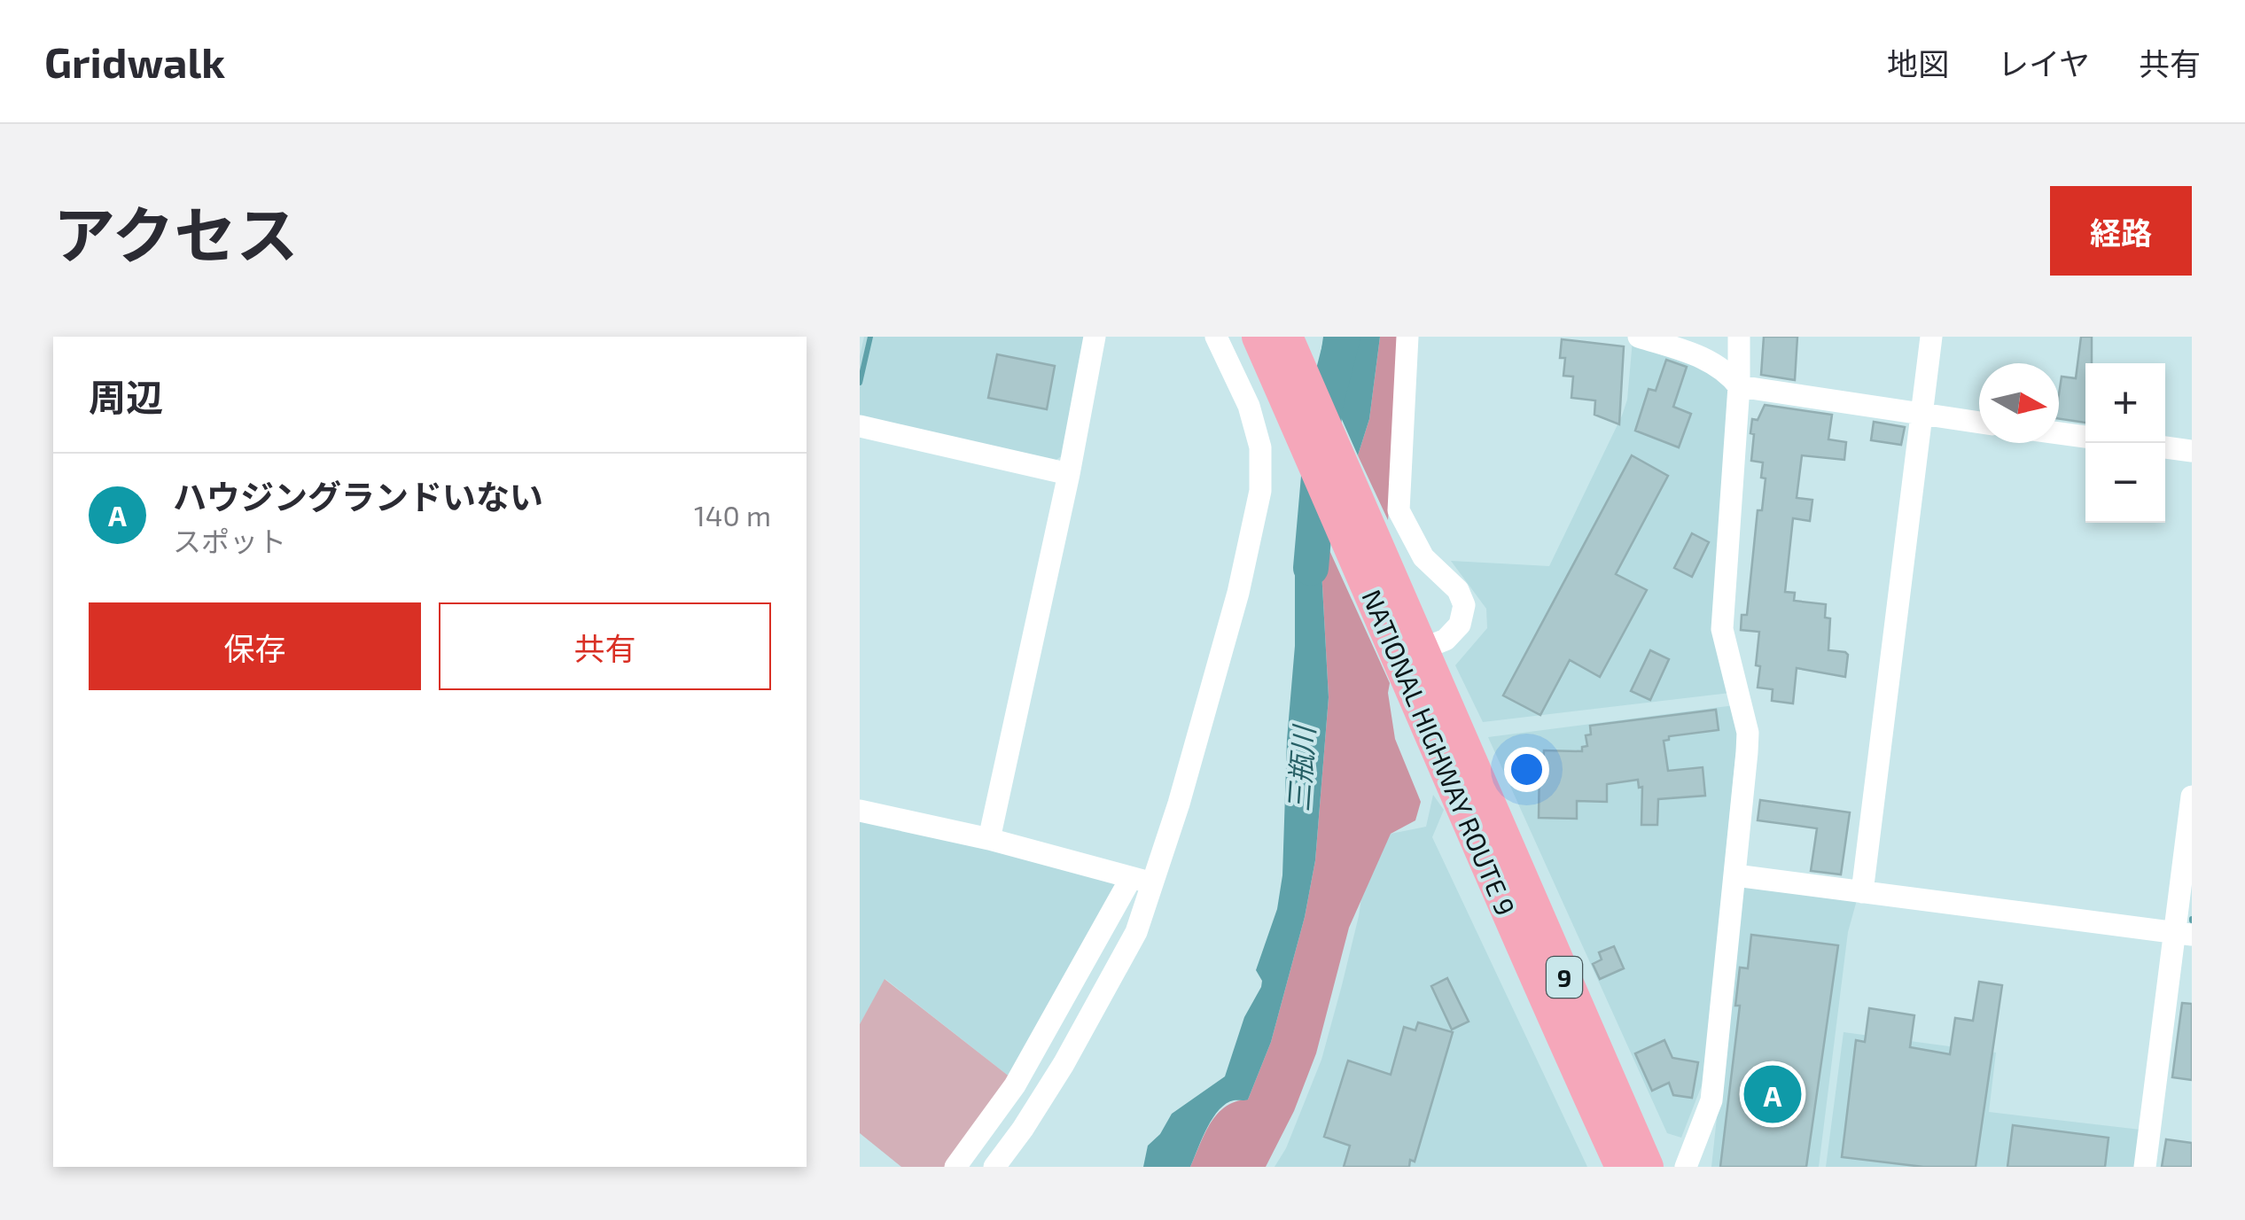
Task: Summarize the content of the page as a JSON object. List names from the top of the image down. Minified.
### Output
{"streets":{"highway":["NATIONAL HIGHWAY ROUTE 9","9"]},"water":["三瓶川"],"north":"right","page":{"header":"Gridwalk","nav":["地図","レイヤ","共有"],"title":"アクセス","buttons":["経路",["保存","共有"]],"heading":"周辺","map_buttons":["+","−"],"list":[{"mark":"A","name":"ハウジングランドいない","note":"スポット","value":"140 m"}],"pins":"A"}}
